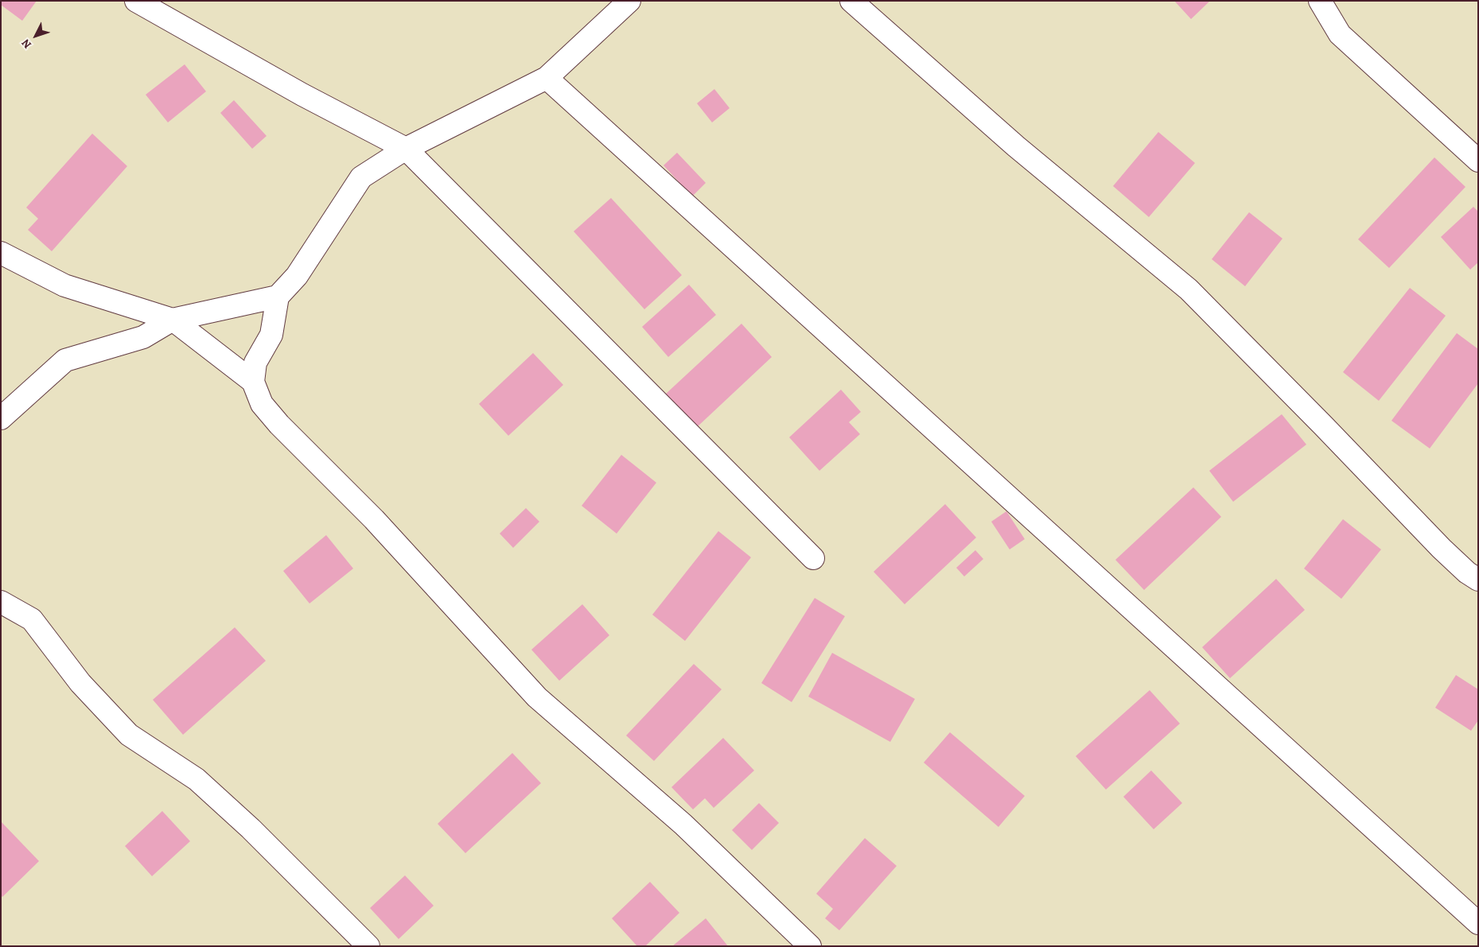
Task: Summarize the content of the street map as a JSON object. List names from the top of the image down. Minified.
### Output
{"north":"bottom left"}
